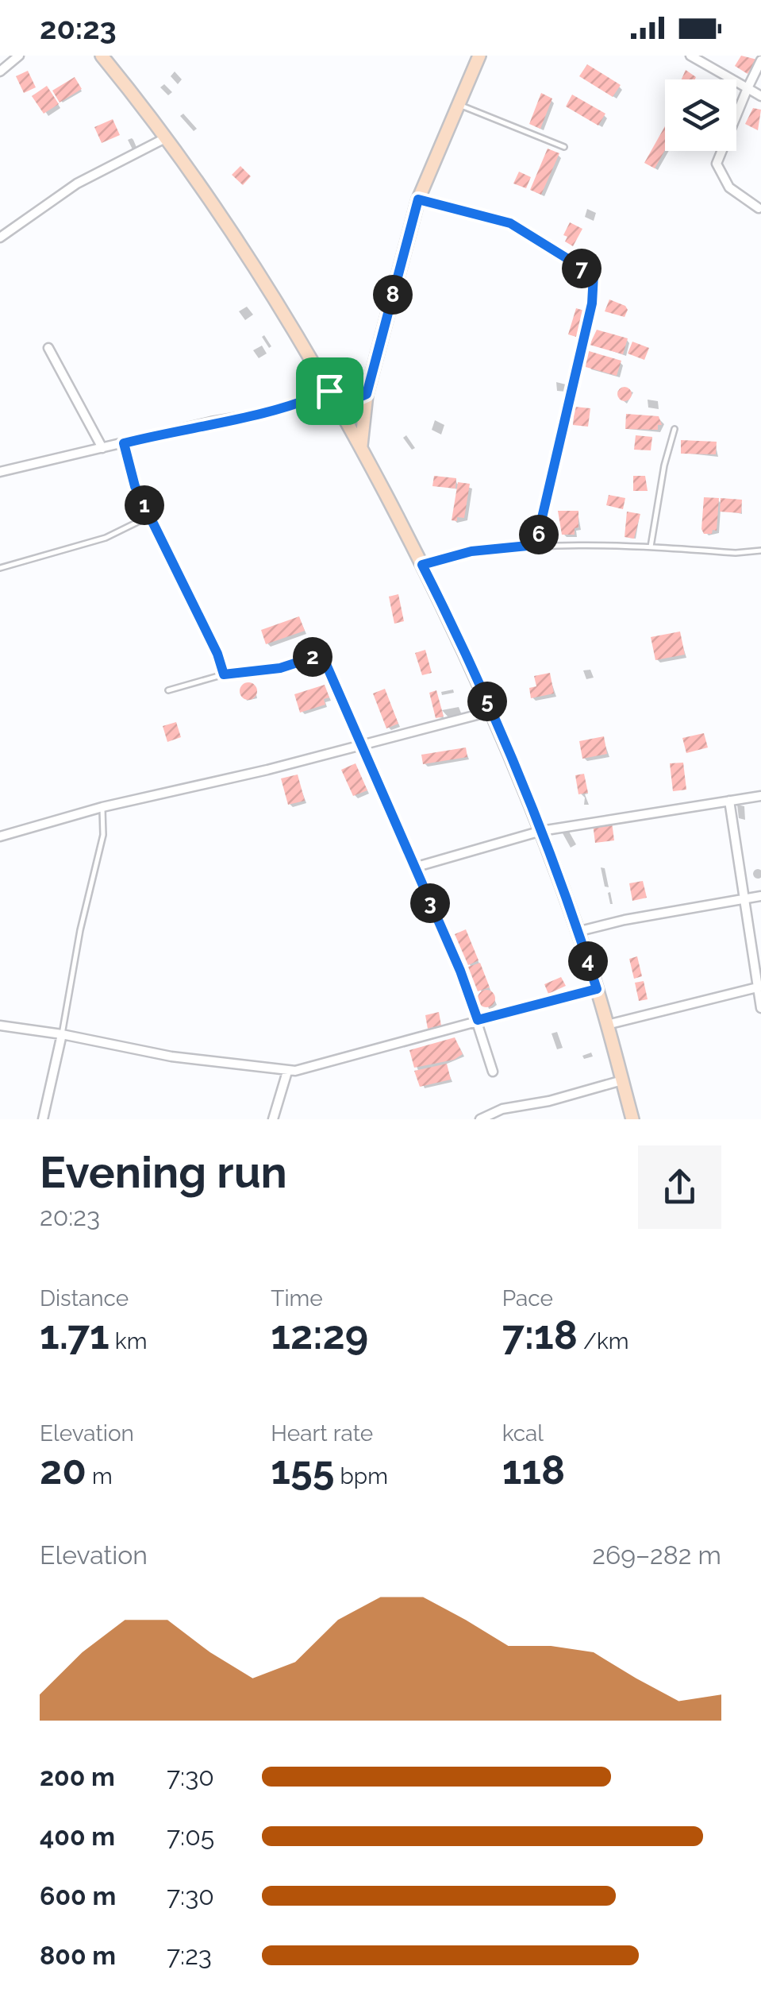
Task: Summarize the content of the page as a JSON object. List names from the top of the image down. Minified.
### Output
{"page":{"status":"20:23","pins":["7","8","1","6","2","5","3","4"],"heading":["Evening run","20:23"],"stats":[["Distance","1.71 km"],["Time","12:29"],["Pace","7:18 /km"],["Elevation","20 m"],["Heart rate","155 bpm"],["kcal","118"]],"chart":["Elevation","269–282 m"],"list":[{"name":"200 m","note":"7:30"},{"name":"400 m","note":"7:05"},{"name":"600 m","note":"7:30"},{"name":"800 m","note":"7:23"}]}}
